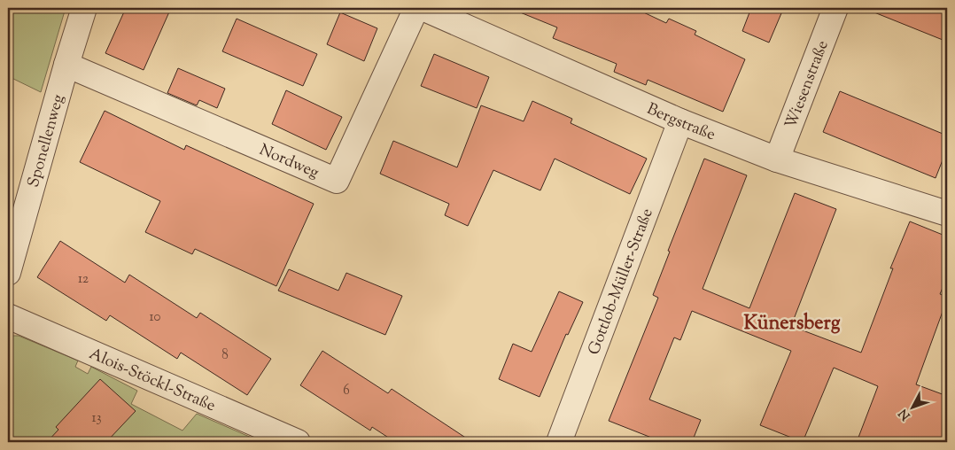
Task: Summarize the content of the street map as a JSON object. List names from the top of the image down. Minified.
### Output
{"streets":{"street":["Wiesenstraße","Bergstraße","Sponellenweg","Nordweg","Gottlob-Müller-Straße","Alois-Stöckl-Straße"]},"crossings":[["Wiesenstraße","Bergstraße"],["Bergstraße","Gottlob-Müller-Straße"],["Sponellenweg","Nordweg"]],"districts":["Künersberg"],"house_numbers":["12","10","8","6","13"],"north":"bottom left"}
